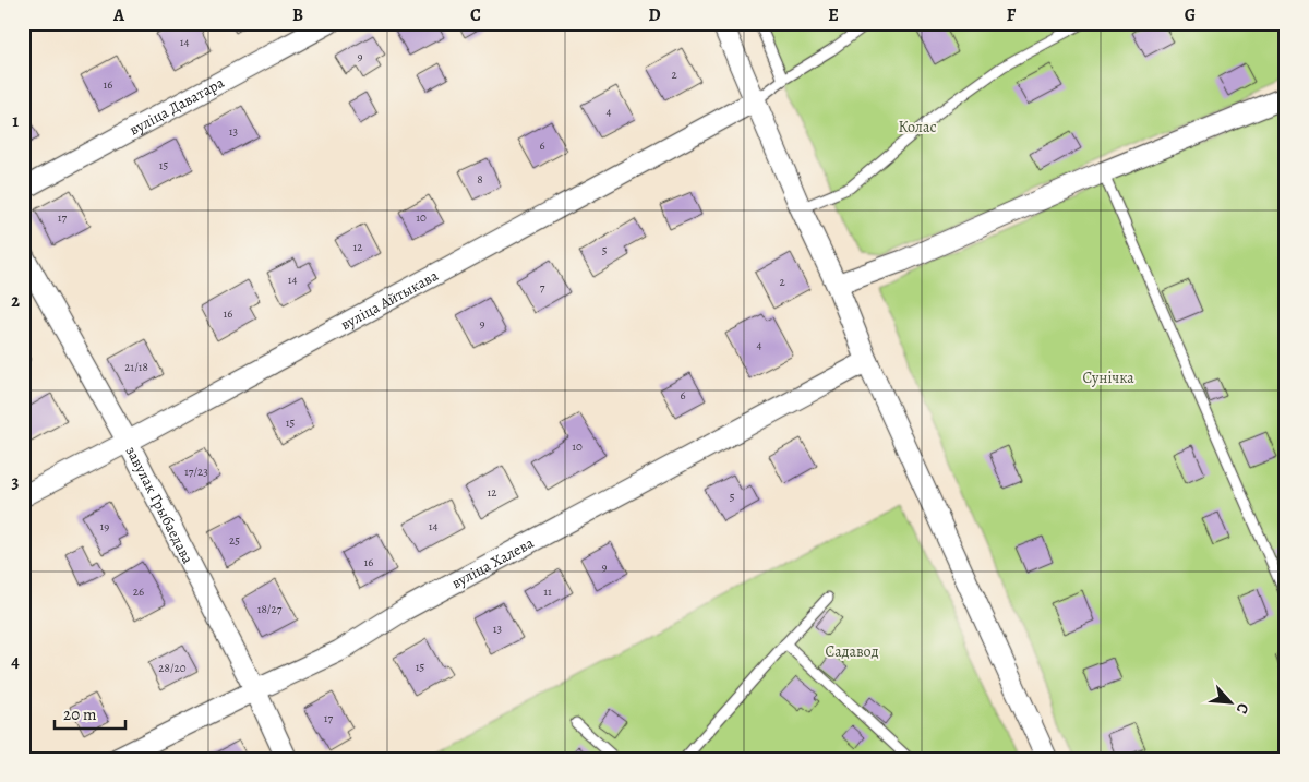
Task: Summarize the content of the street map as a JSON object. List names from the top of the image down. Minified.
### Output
{"streets":{"street":["вуліца Даватара","вуліца Айтыкава","завулак Грыбаедава","вуліца Халева"]},"crossings":[["вуліца Айтыкава","завулак Грыбаедава"],["завулак Грыбаедава","вуліца Халева"]],"parks":["Колас","Сунічка","Садавод"],"house_numbers":["14","9","2","16","4","13","6","15","8","17","10","12","5","14","2","7","16","9","4","21/18","6","15","10","17/23","12","5","19","14","25","16","9","26","11","18/27","13","15","28/20","17"],"scale_bar":"20 m","north":"bottom right","grid":{"columns":["A","B","C","D","E","F","G"],"rows":["1","2","3","4"]}}
